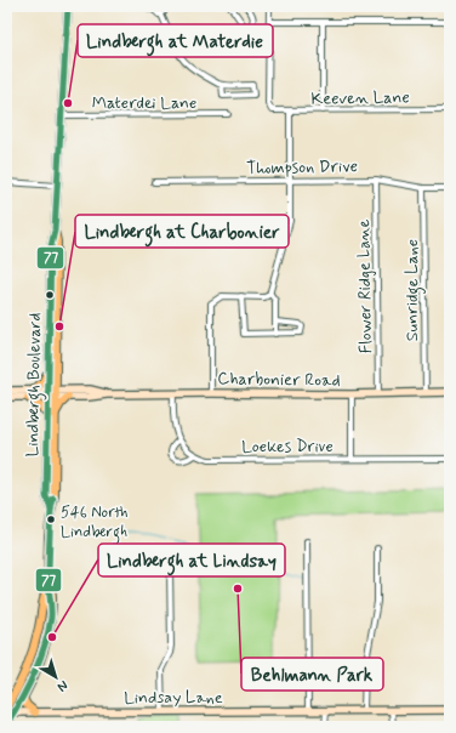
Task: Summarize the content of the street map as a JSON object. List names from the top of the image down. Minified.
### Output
{"streets":{"main road":["Charbonier Road","Lindbergh Boulevard","Lindsay Lane"],"street":["Keeven Lane","Materdei Lane","Thompson Drive","Flower Ridge Lane","Sunridge Lane","Loekes Drive"]},"crossings":[["Materdei Lane","Lindbergh Boulevard"],["Thompson Drive","Flower Ridge Lane"],["Thompson Drive","Sunridge Lane"],["Flower Ridge Lane","Charbonier Road"],["Sunridge Lane","Charbonier Road"],["Charbonier Road","Lindbergh Boulevard"],["Lindbergh Boulevard","Lindsay Lane"]],"places":["Lindbergh at Materdie","Lindbergh at Charbonier","546 North Lindbergh","Behlmann Park","Lindbergh at Lindsay"],"lines":["transit line 77"],"north":"bottom right"}
